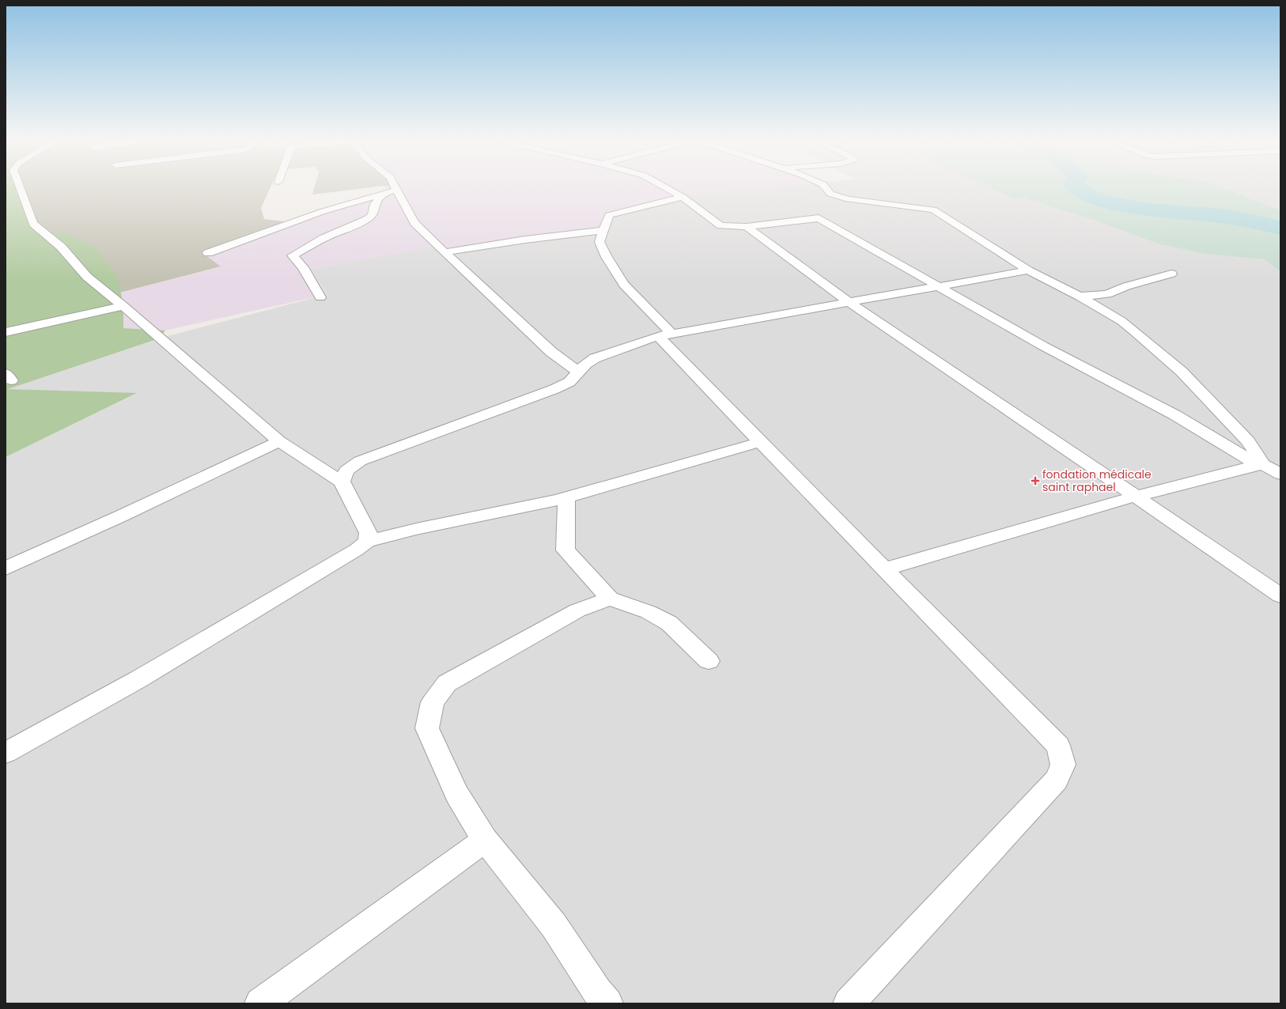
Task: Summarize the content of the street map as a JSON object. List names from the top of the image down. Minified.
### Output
{"places":{"health":["fondation médicale saint raphael"]}}
